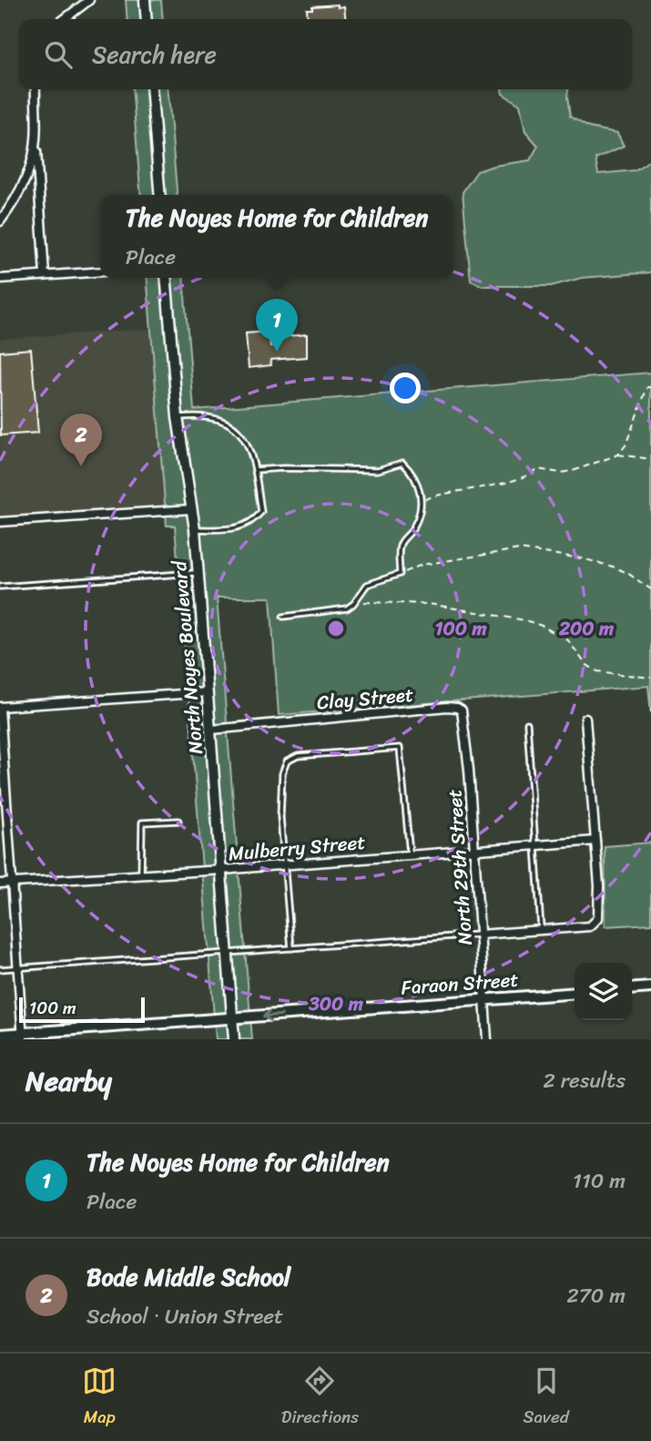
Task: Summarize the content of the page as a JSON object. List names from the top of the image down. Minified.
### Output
{"streets":{"main road":["Faraon Street"],"street":["North Noyes Boulevard","Clay Street","Mulberry Street","North 29th Street"]},"crossings":[["North Noyes Boulevard","Clay Street"],["North Noyes Boulevard","Mulberry Street"],["North Noyes Boulevard","Faraon Street"],["Clay Street","North 29th Street"],["Mulberry Street","North 29th Street"],["North 29th Street","Faraon Street"]],"one_way":["Faraon Street"],"scale_bar":"100 m","page":{"search":"Search here","popup":["The Noyes Home for Children","Place"],"pins":["1","2"],"scale":"100 m","heading":["Nearby","2 results"],"list":[{"mark":"1","name":"The Noyes Home for Children","note":"Place","value":"110 m"},{"mark":"2","name":"Bode Middle School","note":"School · Union Street","value":"270 m"}],"nav":["Map","Directions","Saved"]},"rings":["100 m","200 m","300 m"]}
